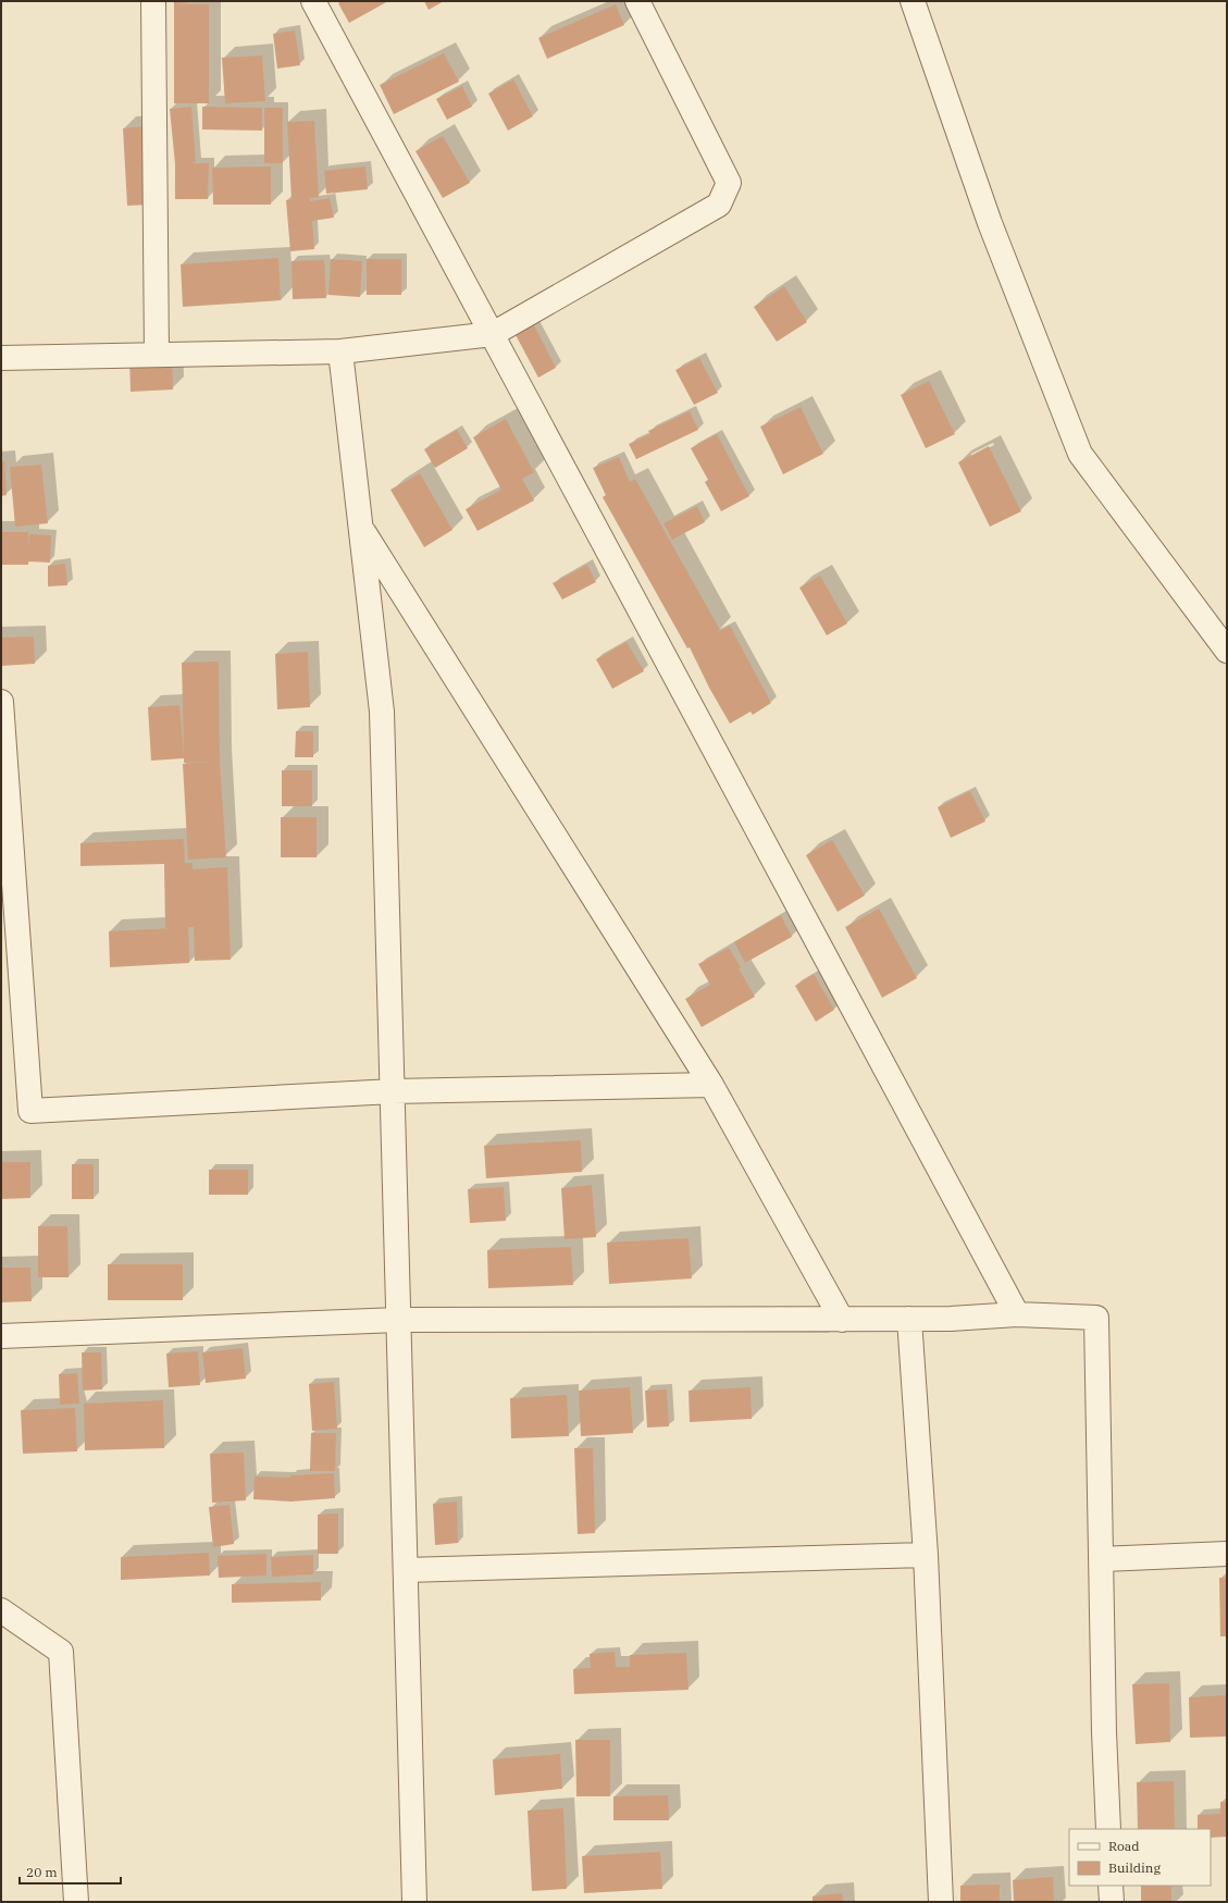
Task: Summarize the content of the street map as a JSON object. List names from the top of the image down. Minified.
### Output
{"legend":["Road","Building"],"scale_bar":"20 m"}
